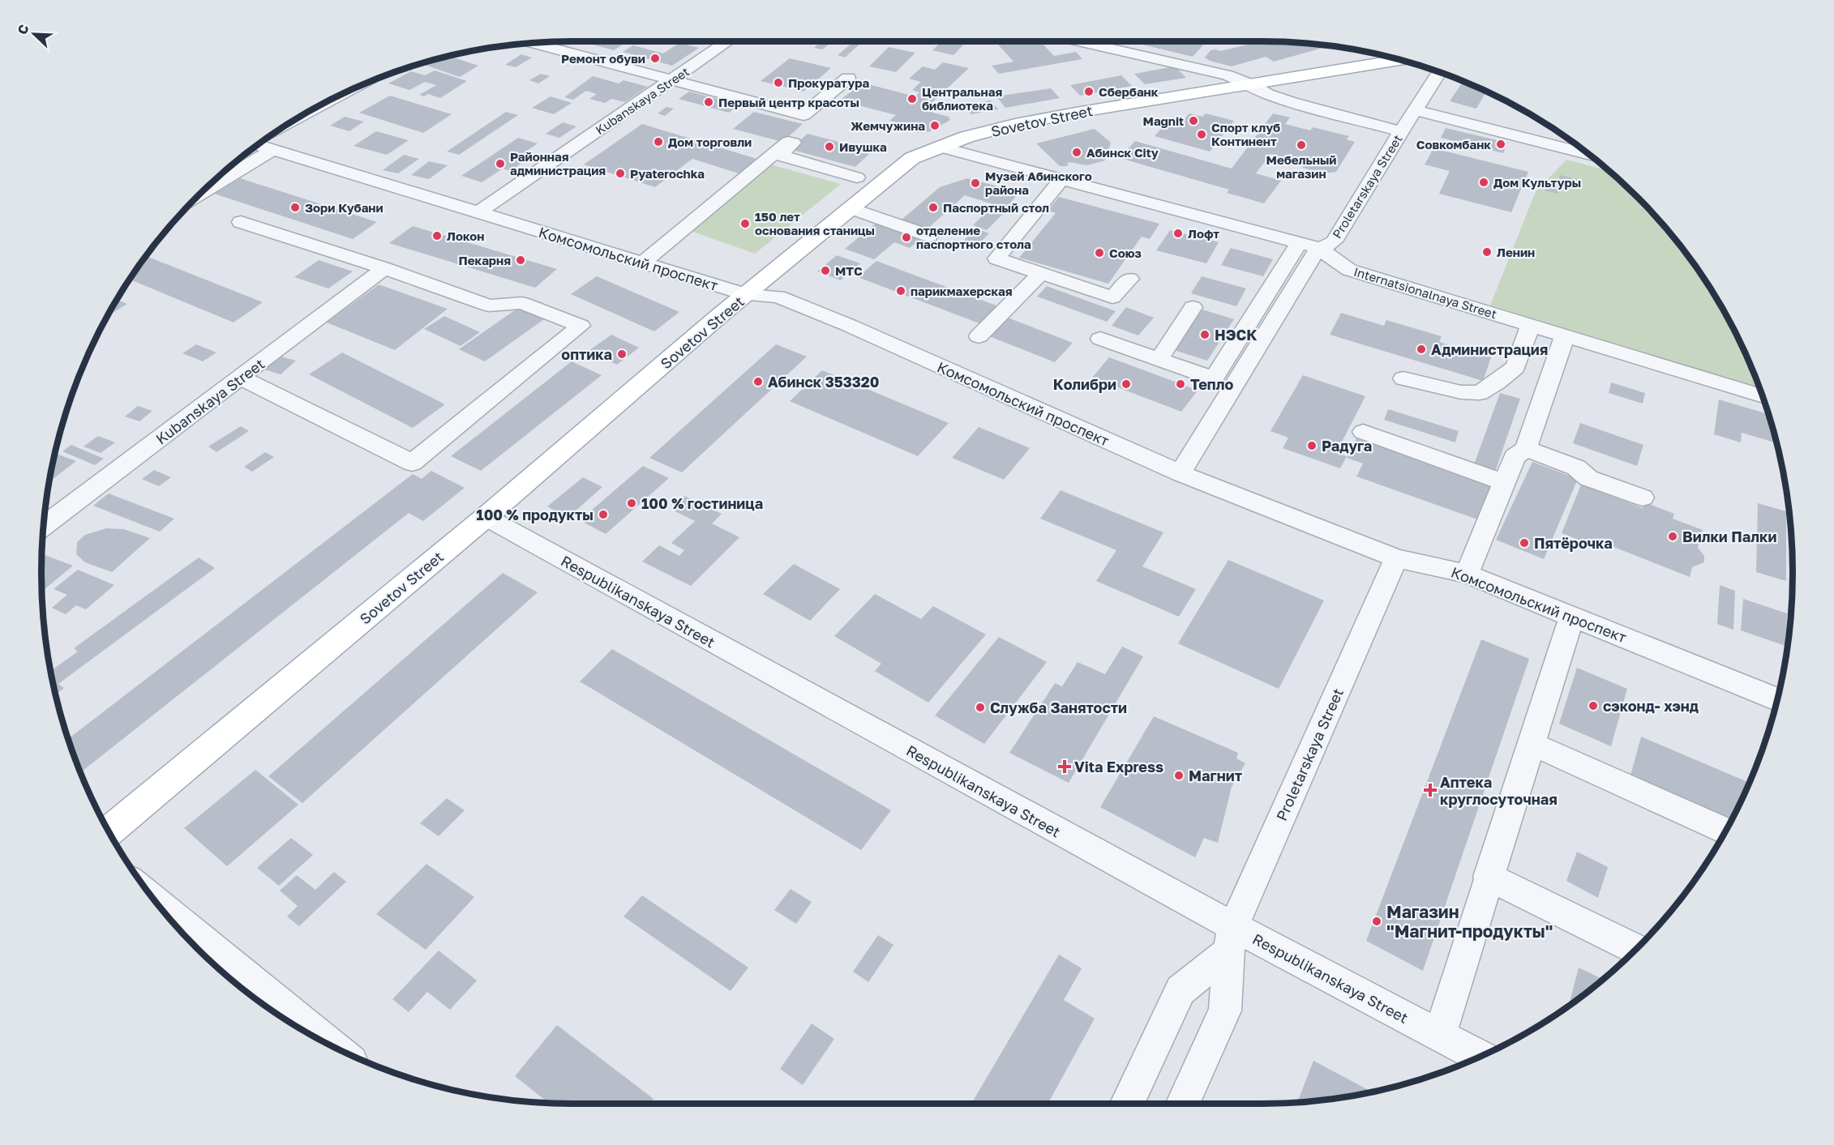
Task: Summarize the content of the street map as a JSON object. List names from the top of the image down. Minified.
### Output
{"streets":{"main road":["Sovetov Street"],"street":["Kubanskaya Street","Proletarskaya Street","Комсомольский проспект","Internatsionalnaya Street","Respublikanskaya Street"]},"crossings":[["Kubanskaya Street","Комсомольский проспект"],["Sovetov Street","Комсомольский проспект"],["Sovetov Street","Internatsionalnaya Street"],["Sovetov Street","Respublikanskaya Street"],["Proletarskaya Street","Комсомольский проспект"],["Proletarskaya Street","Internatsionalnaya Street"],["Proletarskaya Street","Respublikanskaya Street"]],"places":{"other":["Ремонт обуви","Прокуратура","Сбербанк","Центральная библиотека","Первый центр красоты","Magnit","Жемчужина","Спорт клуб Континент","Дом торговли","Совкомбанк","Мебельный магазин","Ивушка","Абинск City","Районная администрация","Pyaterochka","Дом Культуры","Музей Абинского района","Зори Кубани","Паспортный стол","150 лет основания станицы","Лофт","Локон","отделение паспортного стола","Ленин","Союз","Пекарня","МТС","парикмахерская","НЭСК","Администрация","оптика","Абинск 353320","Колибри","Тепло","Радуга","100 % гостиница","100 % продукты","Вилки Палки","Пятёрочка","сэконд- хэнд","Служба Занятости","Магнит","Магазин \"Магнит-продукты\""],"health":["Vita Express","Аптека круглосуточная"]},"north":"top left"}
